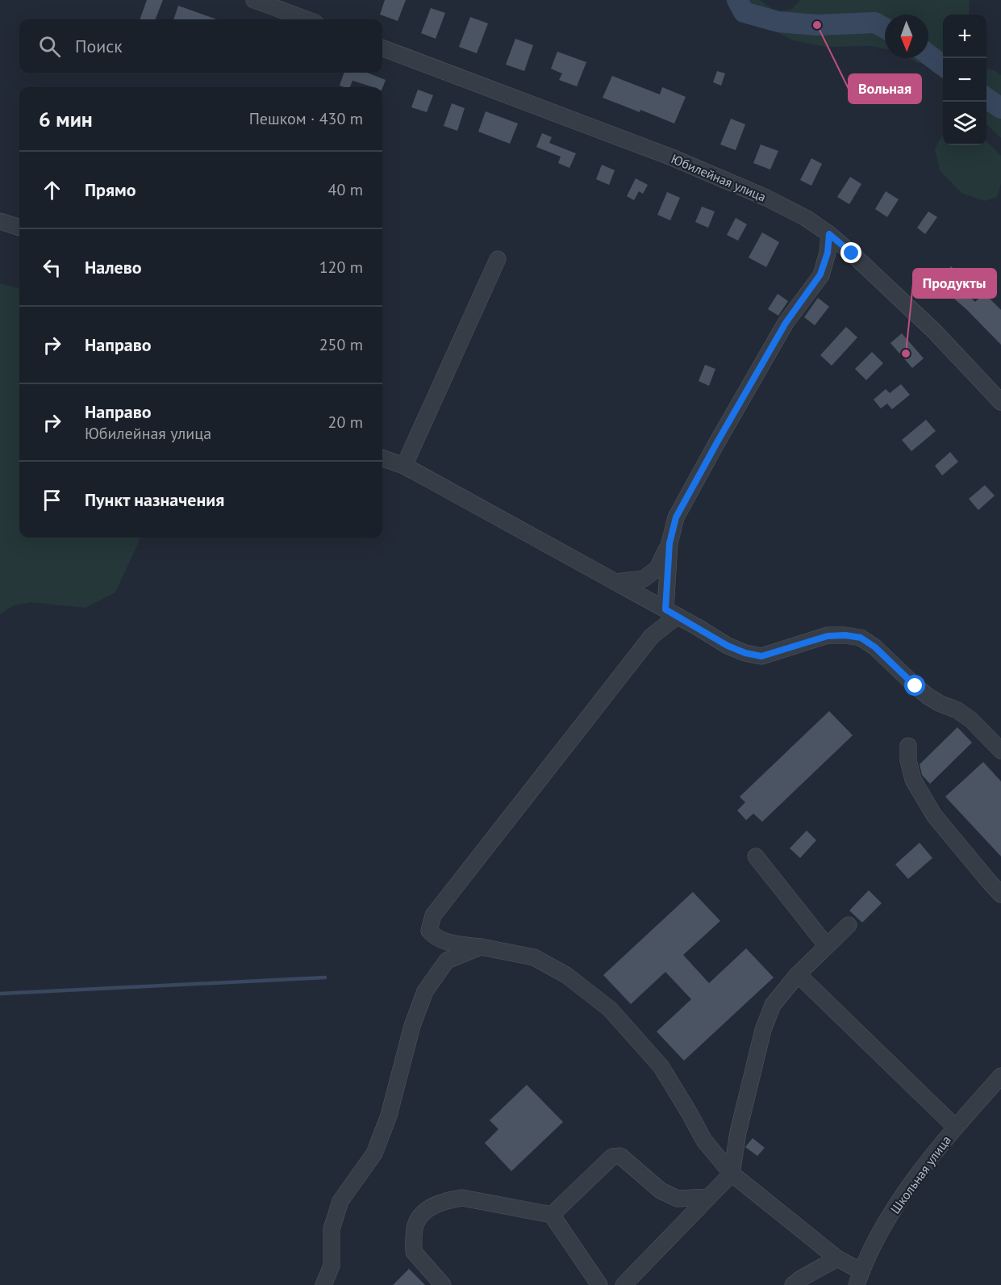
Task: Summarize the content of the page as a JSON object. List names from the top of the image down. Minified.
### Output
{"streets":{"street":["Юбилейная улица","Школьная улица"]},"places":["Вольная","Продукты"],"north":"bottom","page":{"map_buttons":["+","−"],"search":"Поиск","heading":["6 мин","Пешком · 430 m"],"list":[["Прямо","40 m"],["Налево","120 m"],["Направо","250 m"],["Направо","Юбилейная улица","20 m"],"Пункт назначения"]}}
